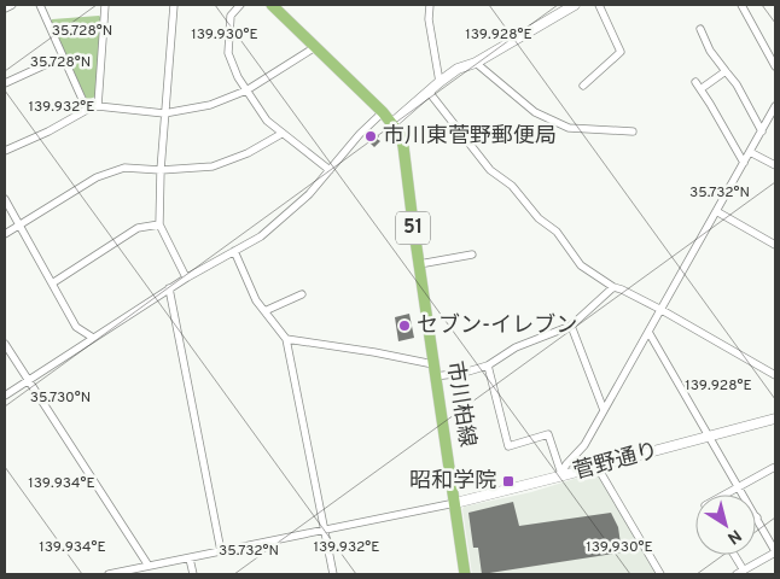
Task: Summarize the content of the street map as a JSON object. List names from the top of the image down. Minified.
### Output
{"streets":{"main road":["51","市川柏線"],"street":["菅野通り"]},"crossings":[["市川柏線","菅野通り"]],"places":{"other":["市川東菅野郵便局","セブン-イレブン"],"transit":["昭和学院"]},"north":"bottom right","coordinates":["35.728°N","139.930°E","139.928°E","139.932°E","35.732°N","35.730°N","139.934°E"]}
